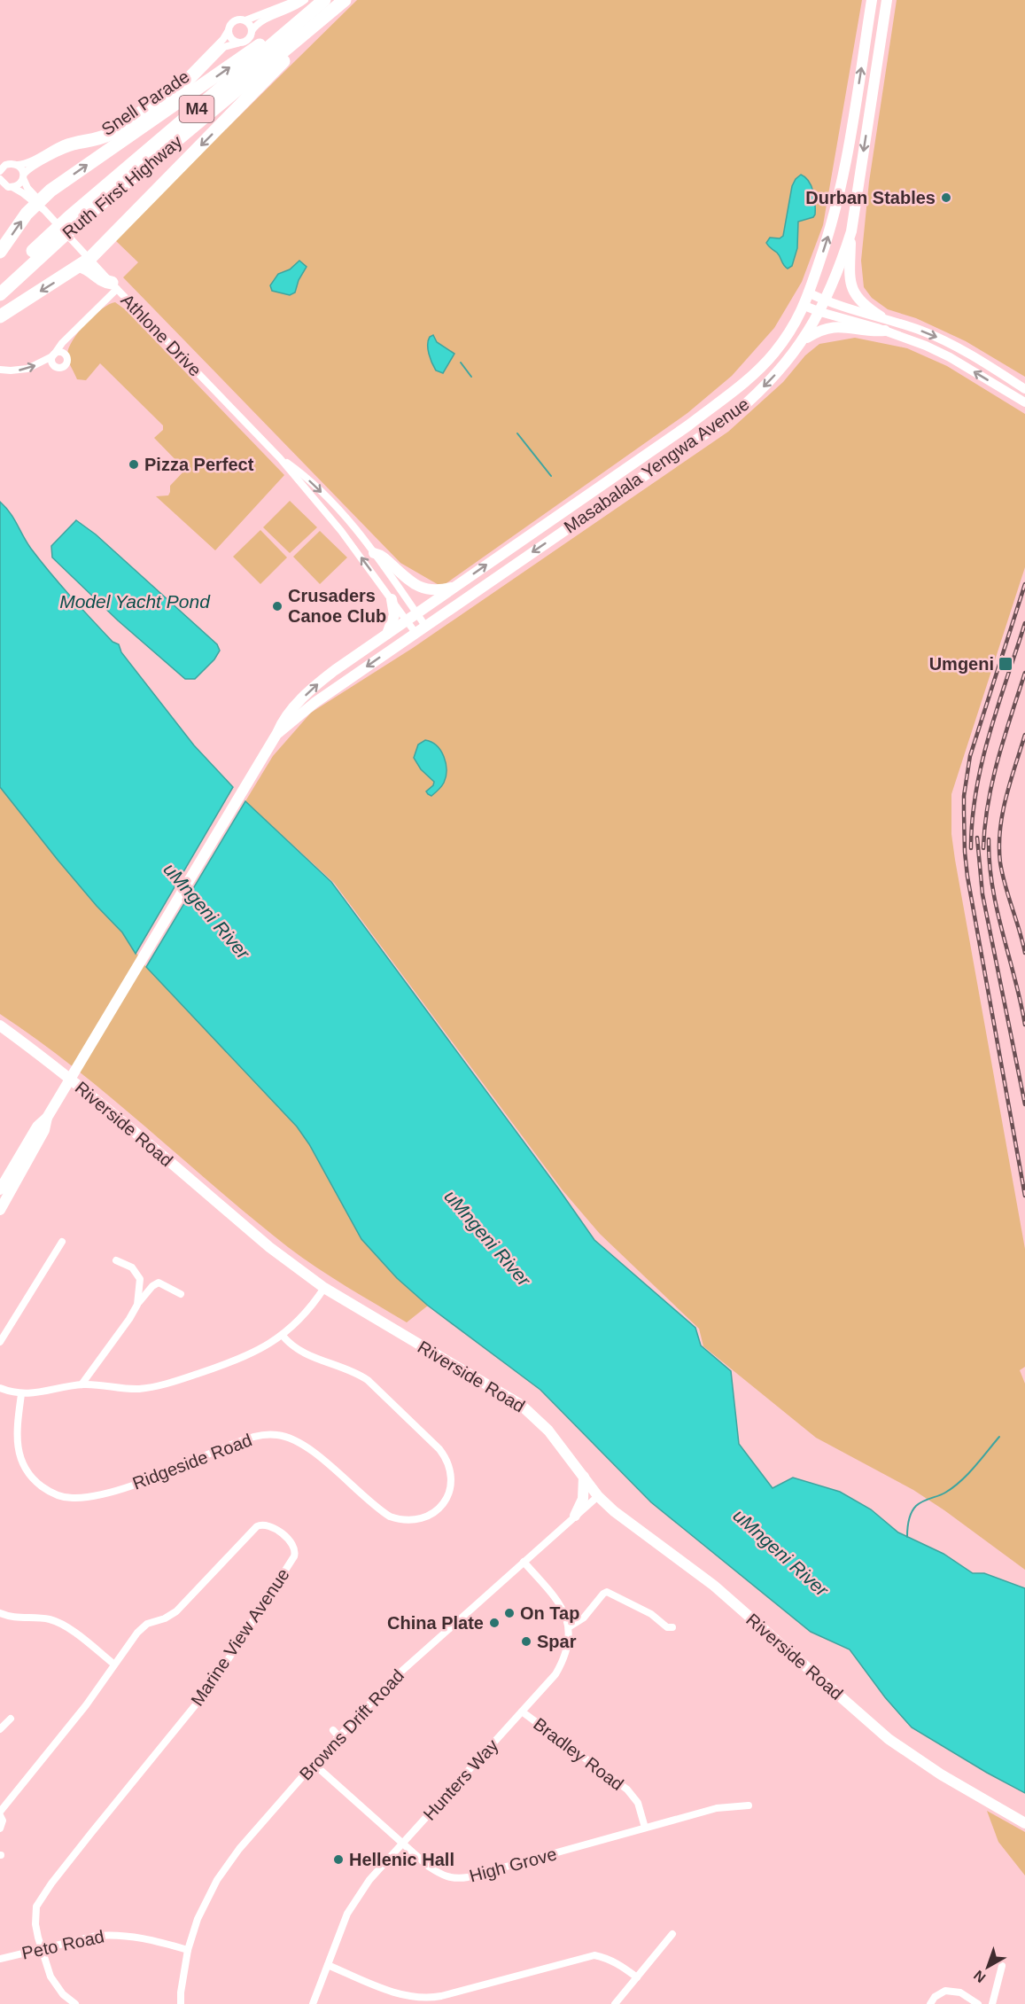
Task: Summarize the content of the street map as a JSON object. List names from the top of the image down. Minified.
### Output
{"streets":{"highway":["M4","Ruth First Highway"],"main road":["Masabalala Yengwa Avenue","Riverside Road"],"street":["Snell Parade","Athlone Drive","Ridgeside Road","Marine View Avenue","Browns Drift Road","Bradley Road","Hunters Way","High Grove","Peto Road"]},"crossings":[["Athlone Drive","Masabalala Yengwa Avenue"],["Riverside Road","Browns Drift Road"],["Marine View Avenue","Peto Road"],["Browns Drift Road","High Grove"],["Browns Drift Road","Peto Road"],["Bradley Road","Hunters Way"],["Bradley Road","High Grove"],["Hunters Way","High Grove"]],"water":["Model Yacht Pond","uMngeni River"],"places":{"other":["Durban Stables","Pizza Perfect","Crusaders Canoe Club","On Tap","China Plate","Spar","Hellenic Hall"],"transit":["Umgeni"]},"north":"bottom left"}
